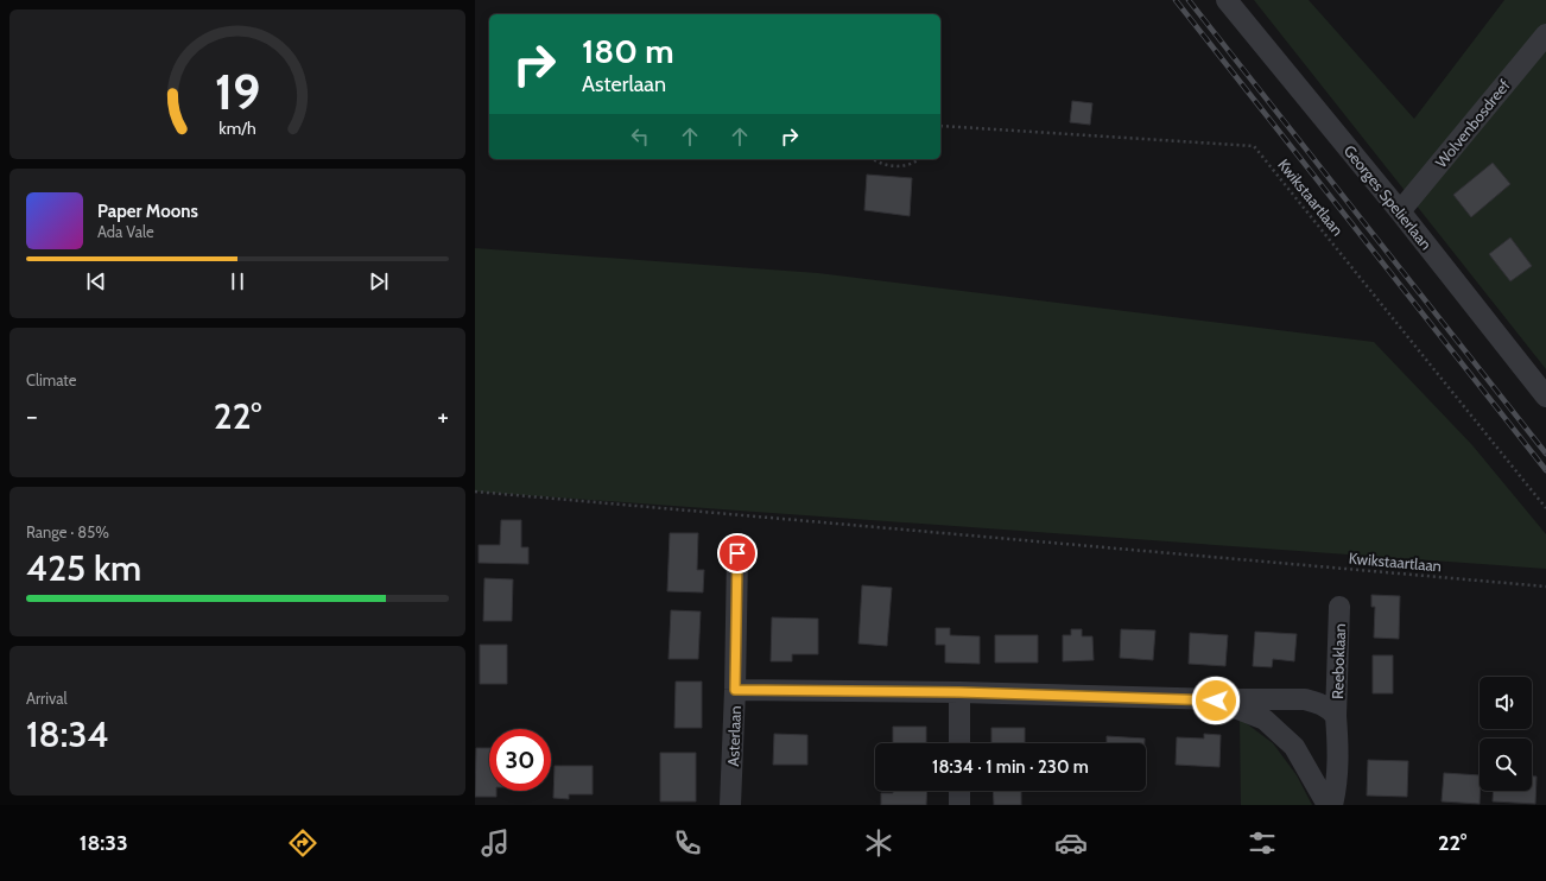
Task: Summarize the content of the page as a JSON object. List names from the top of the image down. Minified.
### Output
{"streets":{"street":["Wolvenbosdreef","Georges Spelierlaan","Reeboklaan","Asterlaan"],"path":["Kwikstaartlaan"]},"crossings":[["Wolvenbosdreef","Georges Spelierlaan"],["Reeboklaan","Asterlaan"]],"page":{"turn":["180 m","Asterlaan"],"song":["Paper Moons","Ada Vale"],"tile":["Climate",["Range · 85%","425 km"],["Arrival","18:34"]],"heat":["−","22°","+"],"limit":"30","trip":"18:34 · 1 min · 230 m","tabs":["18:33","22°"],"gauge":["19","km/h"]}}
